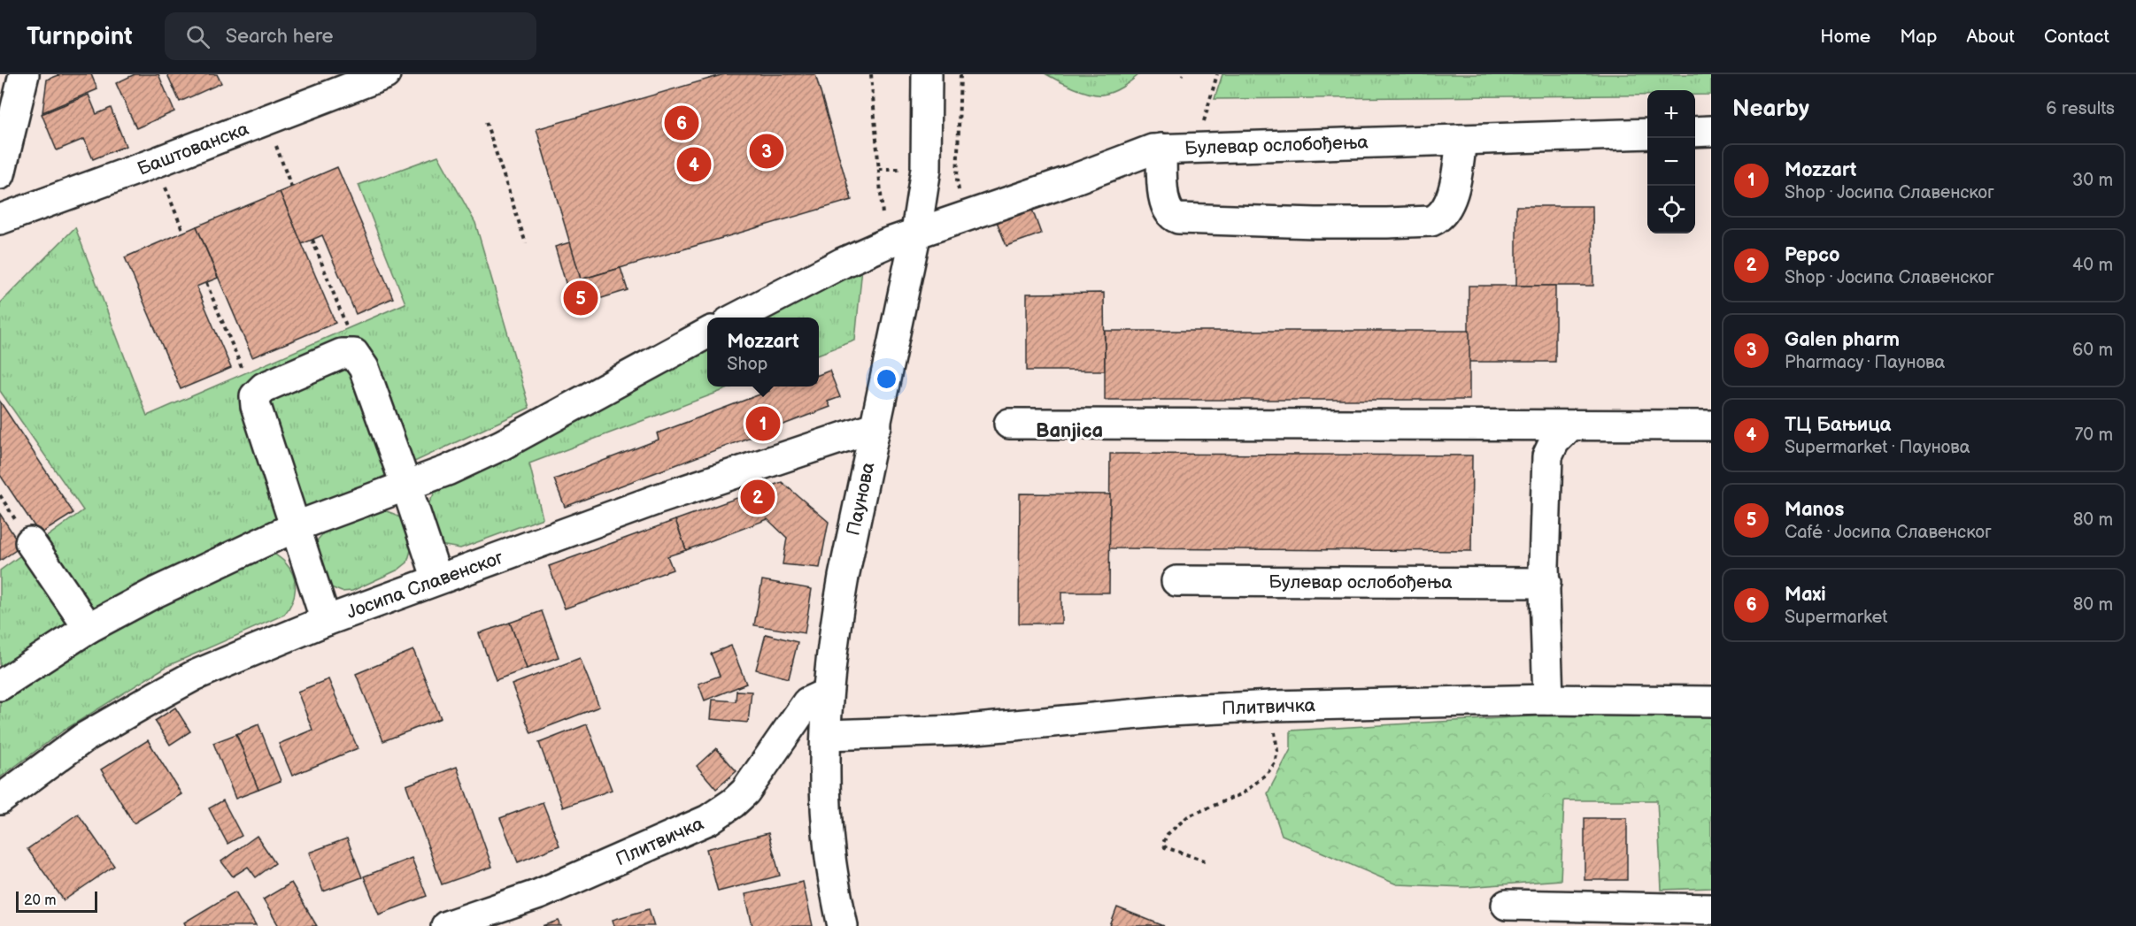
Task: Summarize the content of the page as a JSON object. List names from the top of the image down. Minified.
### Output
{"streets":{"street":["Булевар ослобођења","Баштованска","Паунова","Јосипа Славенског","Плитвичка"]},"crossings":[["Булевар ослобођења","Паунова"],["Паунова","Јосипа Славенског"],["Паунова","Плитвичка"]],"districts":["Banjica"],"scale_bar":"20 m","page":{"header":"Turnpoint","search":"Search here","nav":["Home","Map","About","Contact"],"heading":["Nearby","6 results"],"map_buttons":["+","−"],"pins":["6","3","4","5","1","2"],"list":[{"mark":"1","name":"Mozzart","note":"Shop · Јосипа Славенског","value":"30 m"},{"mark":"2","name":"Pepco","note":"Shop · Јосипа Славенског","value":"40 m"},{"mark":"3","name":"Galen pharm","note":"Pharmacy · Паунова","value":"60 m"},{"mark":"4","name":"ТЦ Бањица","note":"Supermarket · Паунова","value":"70 m"},{"mark":"5","name":"Manos","note":"Café · Јосипа Славенског","value":"80 m"},{"mark":"6","name":"Maxi","note":"Supermarket","value":"80 m"}],"popup":["Mozzart","Shop"],"scale":"20 m"}}
